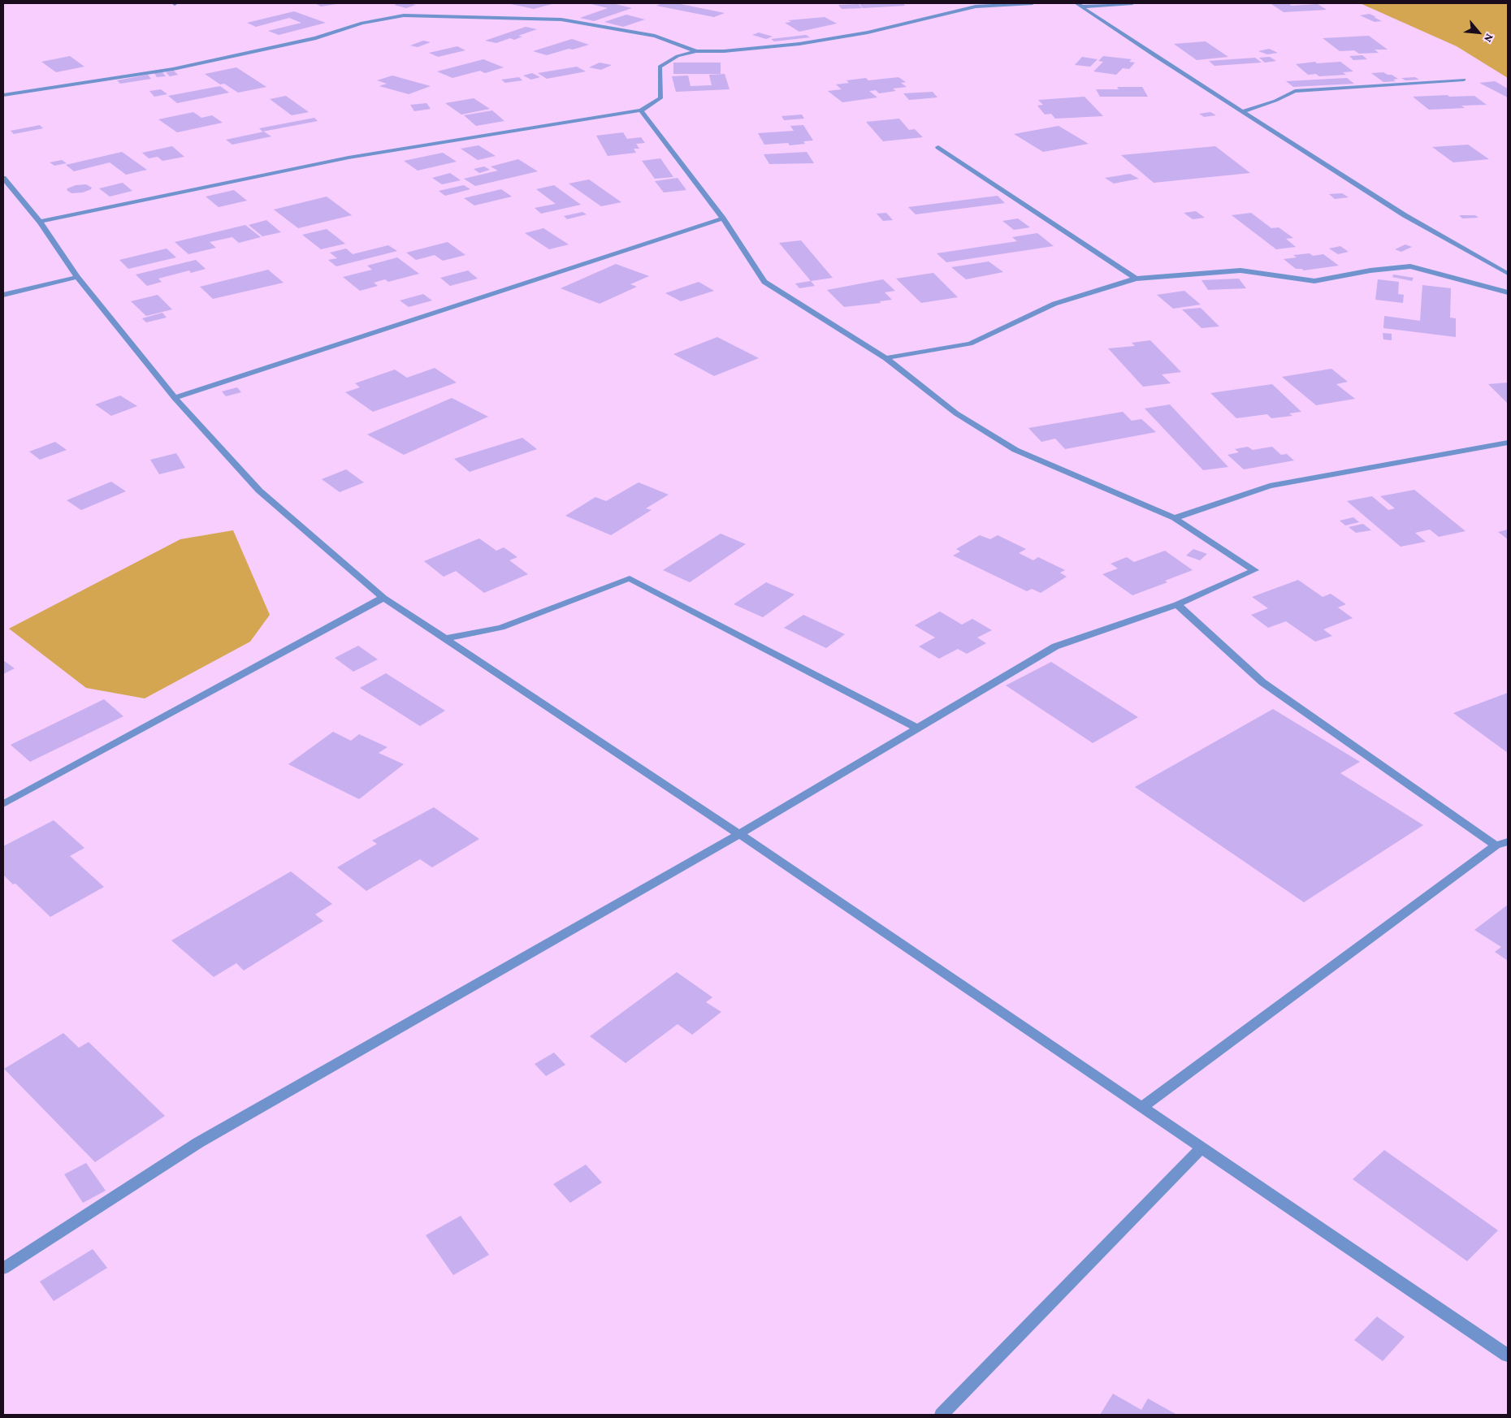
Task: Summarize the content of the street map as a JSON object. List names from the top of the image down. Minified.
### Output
{"north":"bottom right"}
